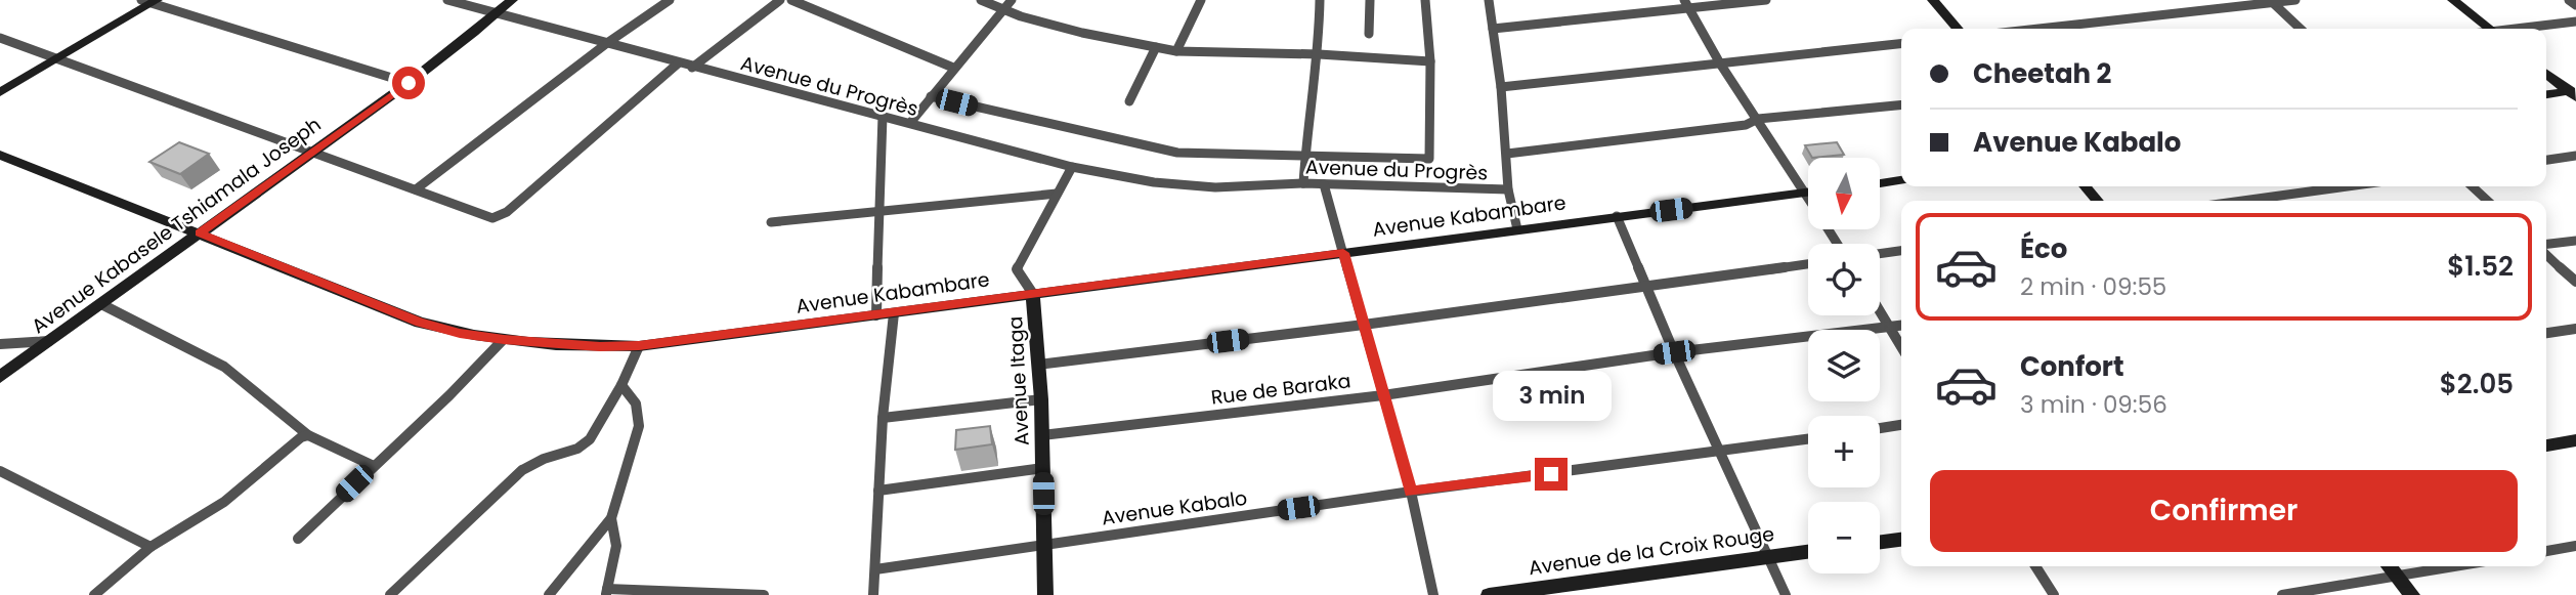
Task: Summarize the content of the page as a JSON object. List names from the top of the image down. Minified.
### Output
{"streets":{"main road":["Avenue Kabambare","Avenue Kabasele Tshiamala Joseph","Avenue Itaga","Avenue de la Croix Rouge"],"street":["Avenue du Progrès","Rue de Baraka","Avenue Kabalo"]},"crossings":[["Avenue du Progrès","Avenue Kabasele Tshiamala Joseph"],["Avenue Kabambare","Avenue Kabasele Tshiamala Joseph"],["Avenue Kabambare","Avenue Itaga"],["Avenue Itaga","Rue de Baraka"],["Avenue Itaga","Avenue Kabalo"]],"north":"bottom","page":{"banner":["Cheetah 2","Avenue Kabalo"],"map_buttons":["+","−"],"list":[{"name":"Éco","note":"2 min · 09:55","value":"$1.52"},{"name":"Confort","note":"3 min · 09:56","value":"$2.05"}],"bubble":"3 min","buttons":"Confirmer"}}
